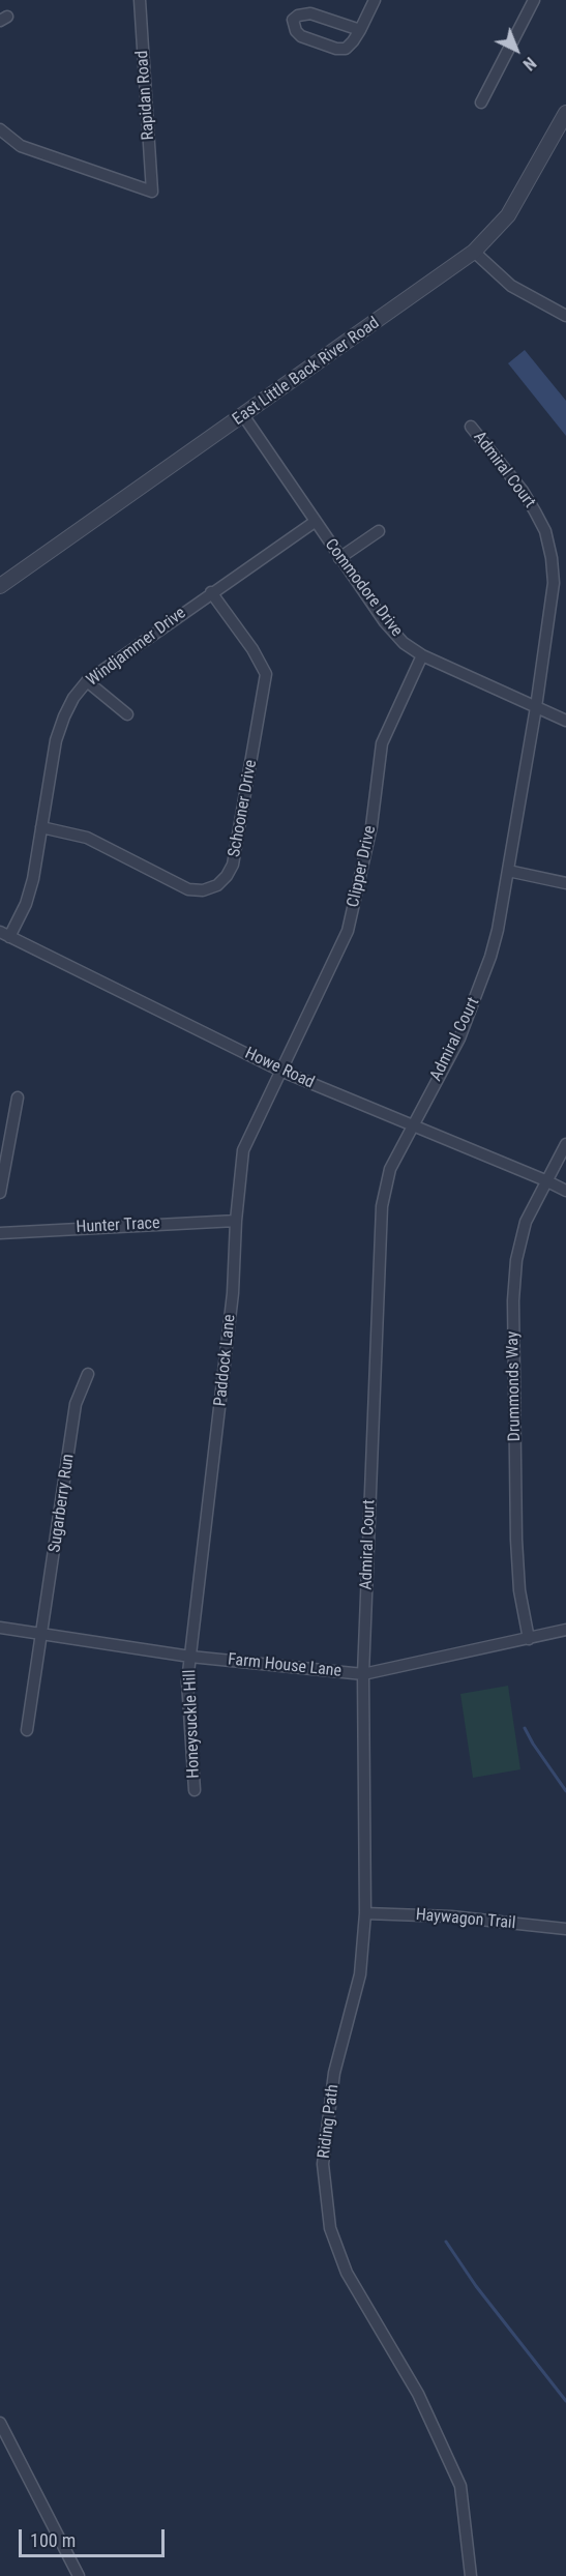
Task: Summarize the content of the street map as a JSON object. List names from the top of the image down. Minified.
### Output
{"streets":{"street":["Rapidan Road","East Little Back River Road","Admiral Court","Commodore Drive","Windjammer Drive","Schooner Drive","Clipper Drive","Howe Road","Hunter Trace","Paddock Lane","Drummonds Way","Sugarberry Run","Farm House Lane","Honeysuckle Hill","Haywagon Trail","Riding Path"]},"crossings":[["East Little Back River Road","Commodore Drive"],["Admiral Court","Commodore Drive"],["Admiral Court","Howe Road"],["Admiral Court","Farm House Lane"],["Admiral Court","Riding Path"],["Commodore Drive","Windjammer Drive"],["Commodore Drive","Clipper Drive"],["Windjammer Drive","Schooner Drive"],["Windjammer Drive","Howe Road"],["Clipper Drive","Howe Road"],["Clipper Drive","Paddock Lane"],["Howe Road","Paddock Lane"],["Howe Road","Drummonds Way"],["Hunter Trace","Paddock Lane"],["Paddock Lane","Farm House Lane"],["Paddock Lane","Honeysuckle Hill"],["Drummonds Way","Farm House Lane"],["Sugarberry Run","Farm House Lane"],["Farm House Lane","Honeysuckle Hill"],["Farm House Lane","Riding Path"],["Haywagon Trail","Riding Path"]],"scale_bar":"100 m","north":"bottom right"}
